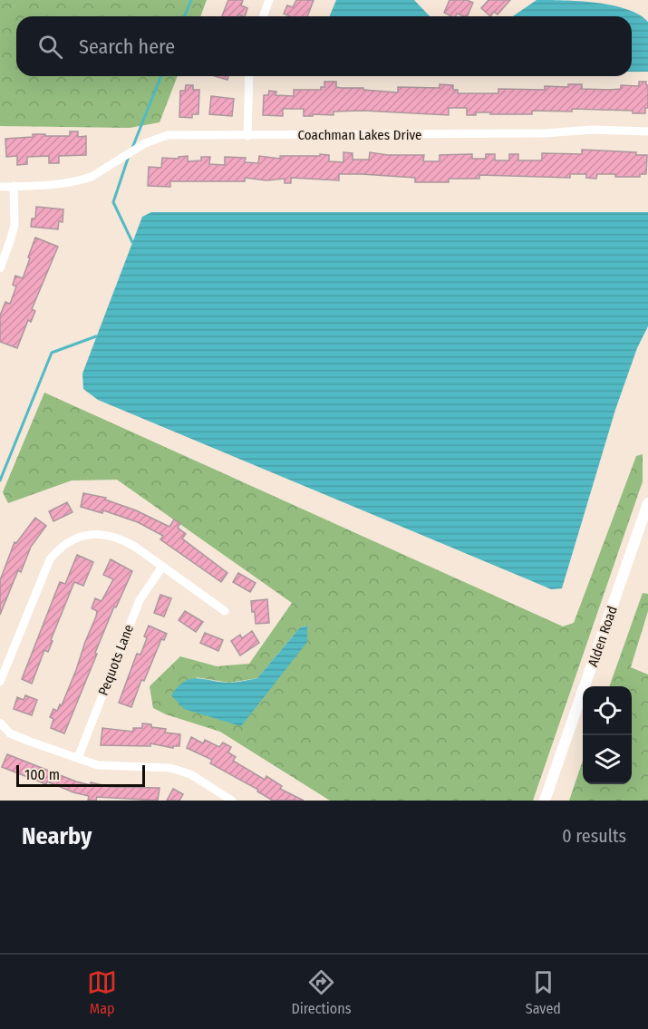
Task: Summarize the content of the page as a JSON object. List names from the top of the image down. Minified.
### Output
{"streets":{"street":["Coachman Lakes Drive","Alden Road","Pequots Lane"]},"scale_bar":"100 m","page":{"search":"Search here","scale":"100 m","heading":["Nearby","0 results"],"nav":["Map","Directions","Saved"]}}
